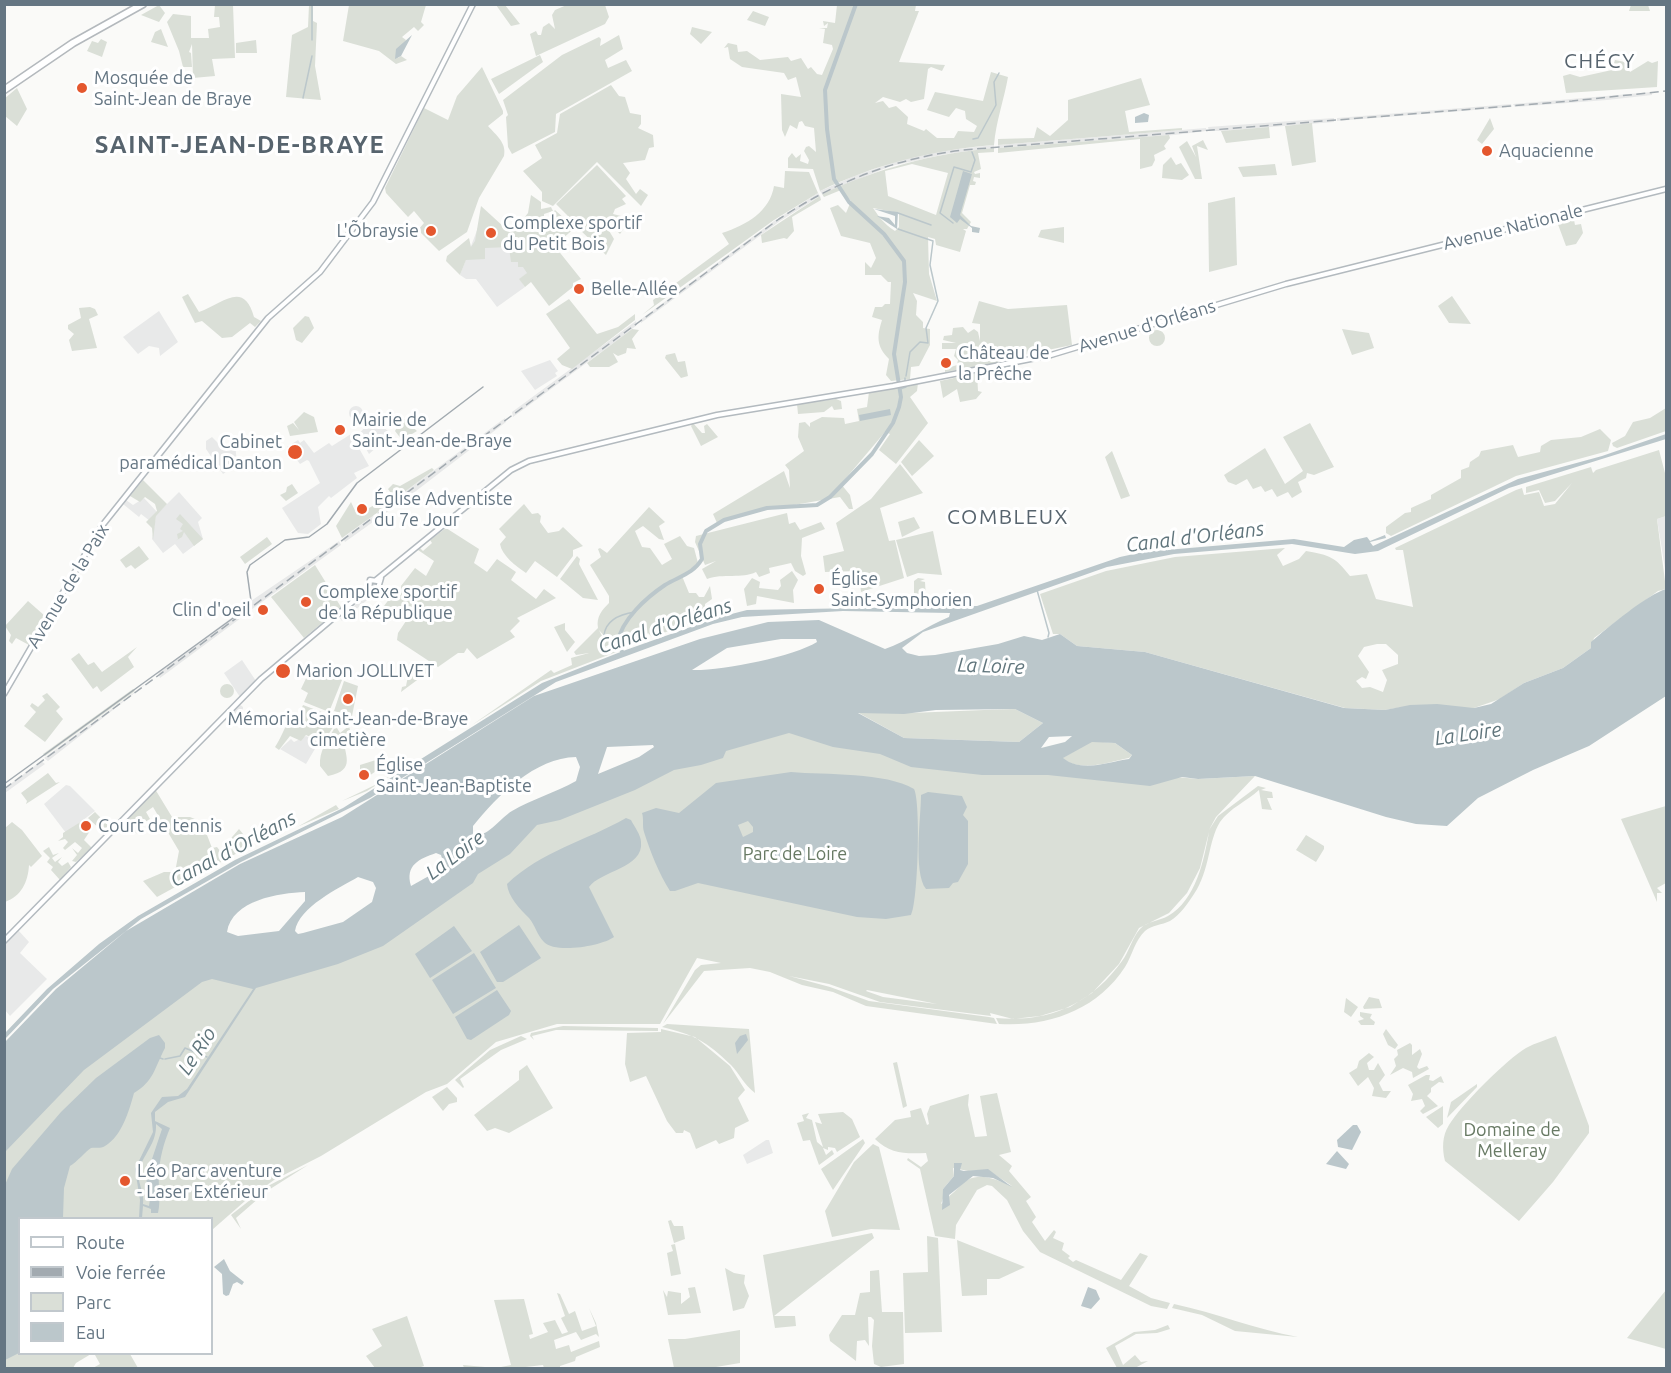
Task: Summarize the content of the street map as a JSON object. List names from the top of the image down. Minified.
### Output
{"streets":{"main road":["Avenue Nationale","Avenue d'Orléans","Avenue de la Paix"]},"crossings":[["Avenue Nationale","Avenue d'Orléans"]],"districts":["CHÉCY","SAINT-JEAN-DE-BRAYE","COMBLEUX"],"water":["Canal d'Orléans","La Loire","Le Rio"],"parks":["Parc de Loire","Domaine de Melleray"],"places":["Mosquée de Saint-Jean de Braye","Aquacienne","L'Õbraysie","Complexe sportif du Petit Bois","Belle-Allée","Château de la Prêche","Mairie de Saint-Jean-de-Braye","Cabinet paramédical Danton","Église Adventiste du 7e Jour","Église Saint-Symphorien","Complexe sportif de la République","Clin d'oeil","Marion JOLLIVET","Mémorial Saint-Jean-de-Braye cimetière","Église Saint-Jean-Baptiste","Court de tennis","Léo Parc aventure - Laser Extérieur"],"legend":["Route","Voie ferrée","Parc","Eau"]}
